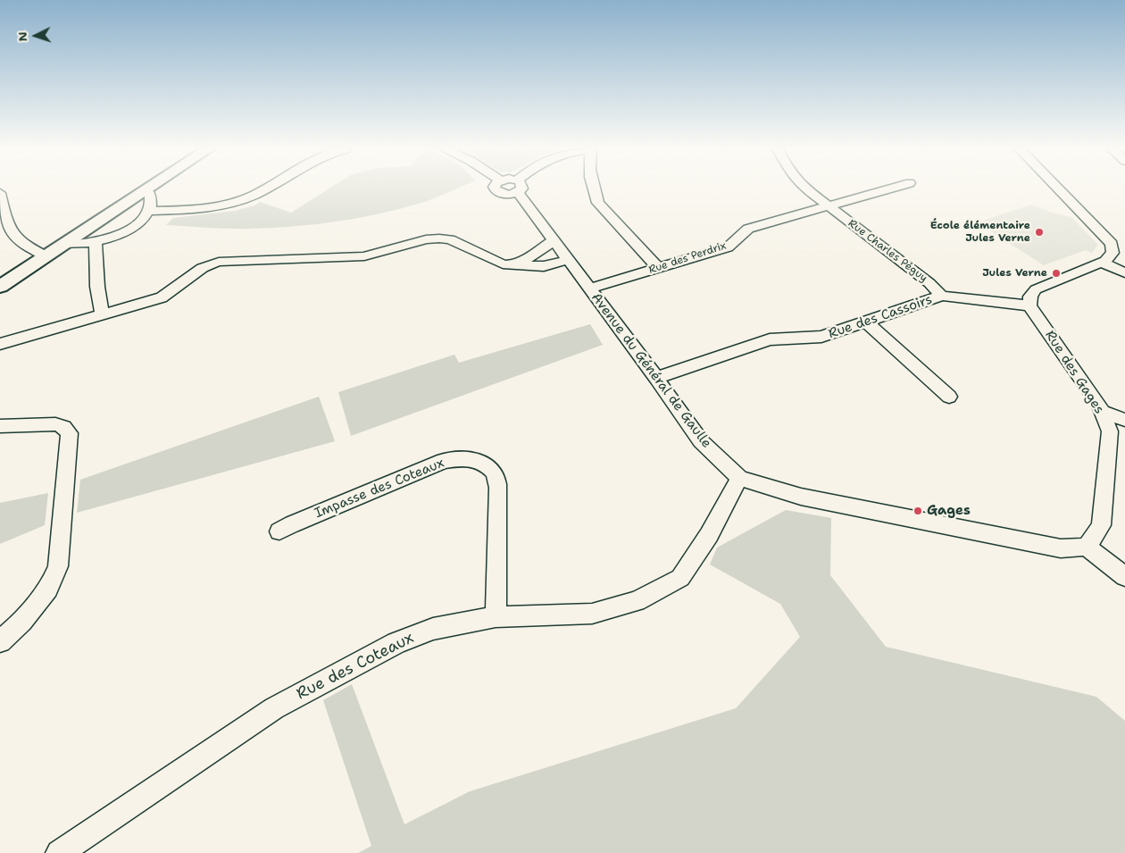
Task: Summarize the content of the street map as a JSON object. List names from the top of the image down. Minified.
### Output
{"streets":{"street":["Rue Charles Péguy","Rue des Perdrix","Rue des Cassoirs","Avenue du Général de Gaulle","Rue des Gages","Impasse des Coteaux","Rue des Coteaux"]},"crossings":[["Rue Charles Péguy","Rue des Perdrix"],["Rue Charles Péguy","Rue des Cassoirs"],["Rue des Perdrix","Avenue du Général de Gaulle"],["Rue des Cassoirs","Avenue du Général de Gaulle"],["Rue des Cassoirs","Rue des Gages"],["Avenue du Général de Gaulle","Rue des Gages"],["Avenue du Général de Gaulle","Rue des Coteaux"],["Impasse des Coteaux","Rue des Coteaux"]],"places":["École élémentaire Jules Verne","Jules Verne","Gages"],"north":"left"}
